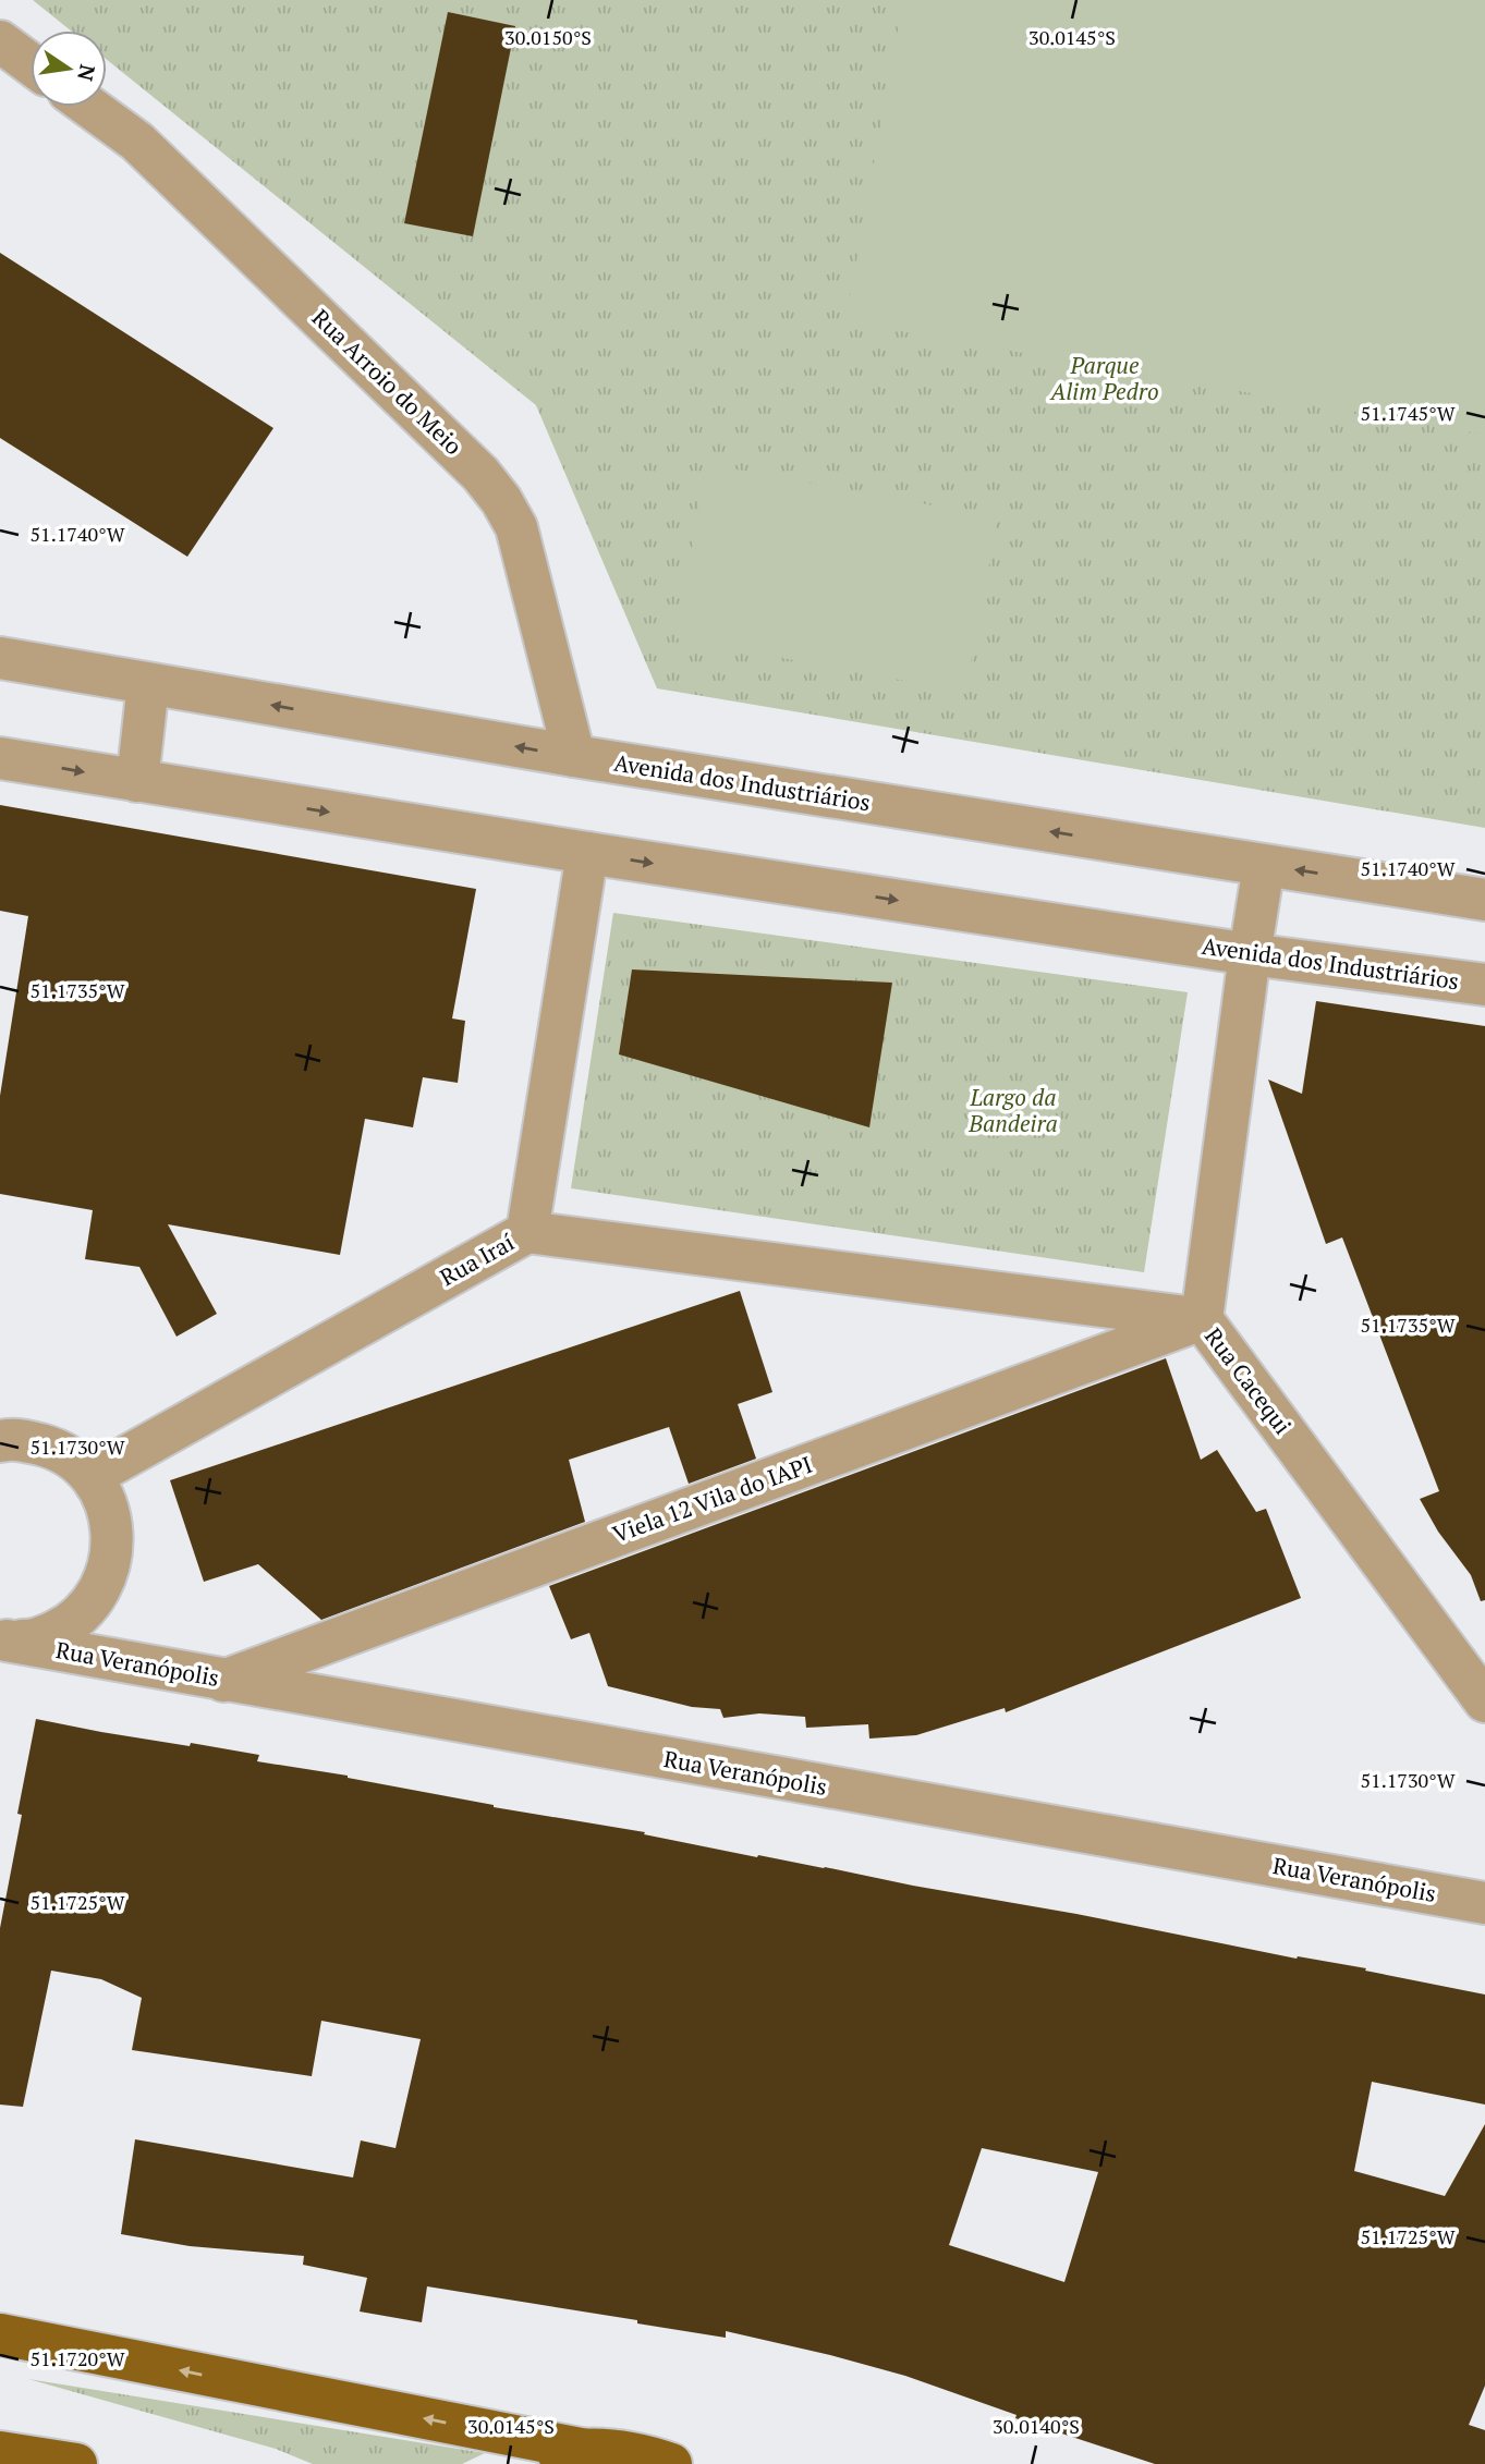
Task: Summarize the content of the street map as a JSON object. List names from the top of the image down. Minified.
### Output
{"streets":{"street":["Rua Arroio do Meio","Avenida dos Industriários","Rua Iraí","Rua Cacequi","Viela 12 Vila do IAPI","Rua Veranópolis"]},"crossings":[["Rua Arroio do Meio","Avenida dos Industriários"],["Avenida dos Industriários","Rua Iraí"],["Avenida dos Industriários","Rua Cacequi"],["Rua Cacequi","Viela 12 Vila do IAPI"],["Viela 12 Vila do IAPI","Rua Veranópolis"]],"parks":["Parque Alim Pedro","Largo da Bandeira"],"north":"right","coordinates":["30.0150°S","30.0145°S","51.1745°W","51.1740°W","51.1735°W","51.1730°W","51.1725°W","51.1720°W","30.0140°S"]}
